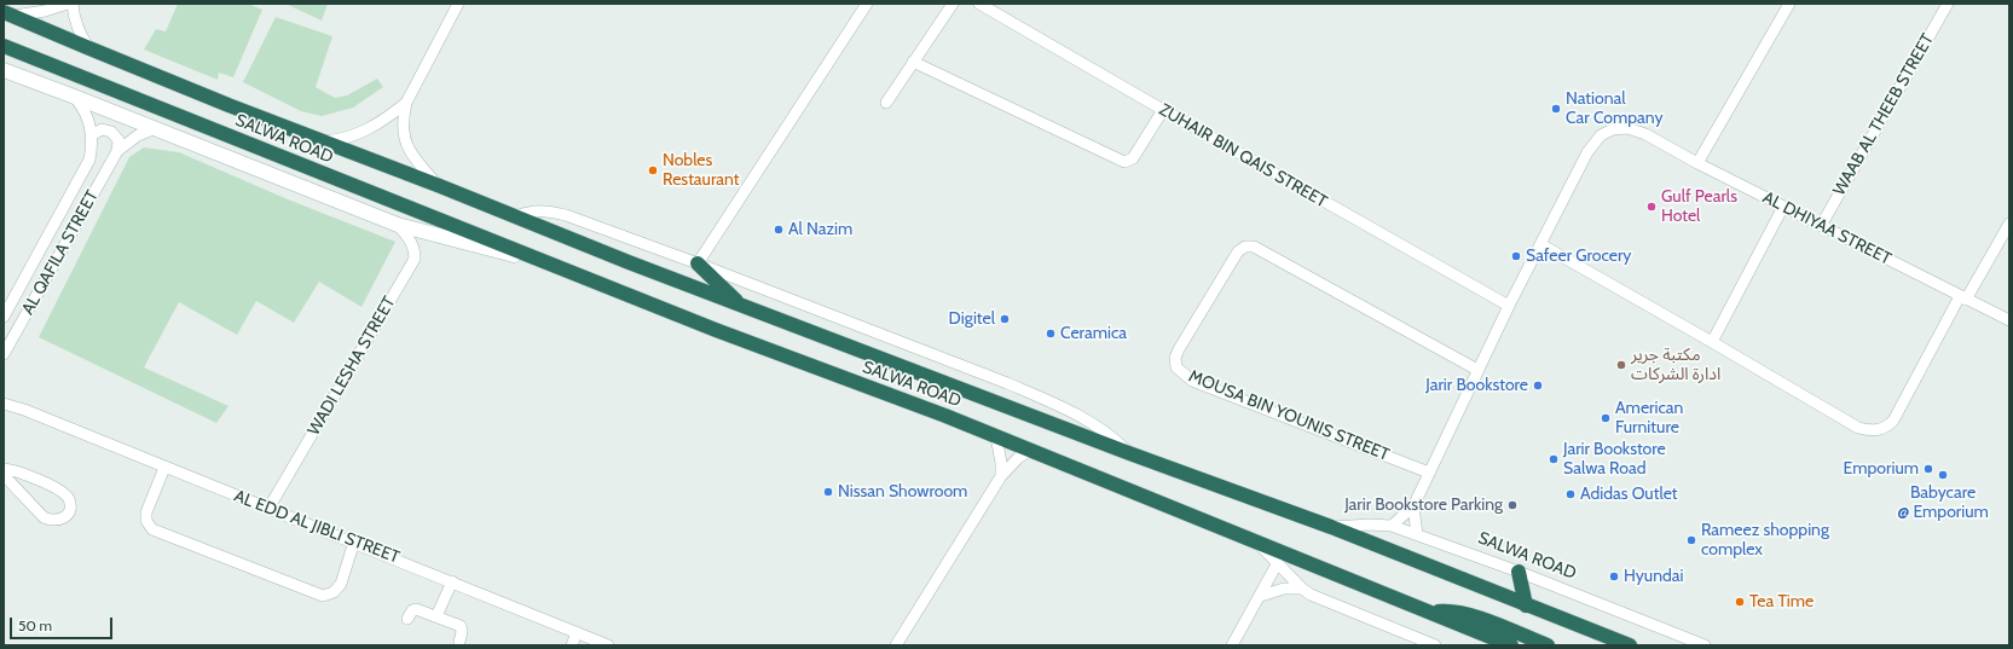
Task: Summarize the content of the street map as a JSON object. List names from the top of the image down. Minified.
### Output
{"streets":{"highway":["SALWA ROAD"],"street":["WAAB AL THEEB STREET","ZUHAIR BIN QAIS STREET","AL DHIYAA STREET","AL QAFILA STREET","WADI LESHA STREET","MOUSA BIN YOUNIS STREET","AL EDD AL JIBLI STREET"]},"crossings":[["WAAB AL THEEB STREET","AL DHIYAA STREET"],["SALWA ROAD","AL DHIYAA STREET"],["SALWA ROAD","AL QAFILA STREET"],["SALWA ROAD","WADI LESHA STREET"],["ZUHAIR BIN QAIS STREET","AL DHIYAA STREET"],["AL DHIYAA STREET","MOUSA BIN YOUNIS STREET"],["WADI LESHA STREET","AL EDD AL JIBLI STREET"]],"places":["National Car Company","Nobles Restaurant","Gulf Pearls Hotel","Al Nazim","Safeer Grocery","Digitel","Ceramica","مكتبة جرير ادارة الشركات","Jarir Bookstore","American Furniture","Jarir Bookstore Salwa Road","Emporium","Babycare @ Emporium","Nissan Showroom","Adidas Outlet","Jarir Bookstore Parking","Rameez shopping complex","Hyundai","Tea Time"],"scale_bar":"50 m"}
